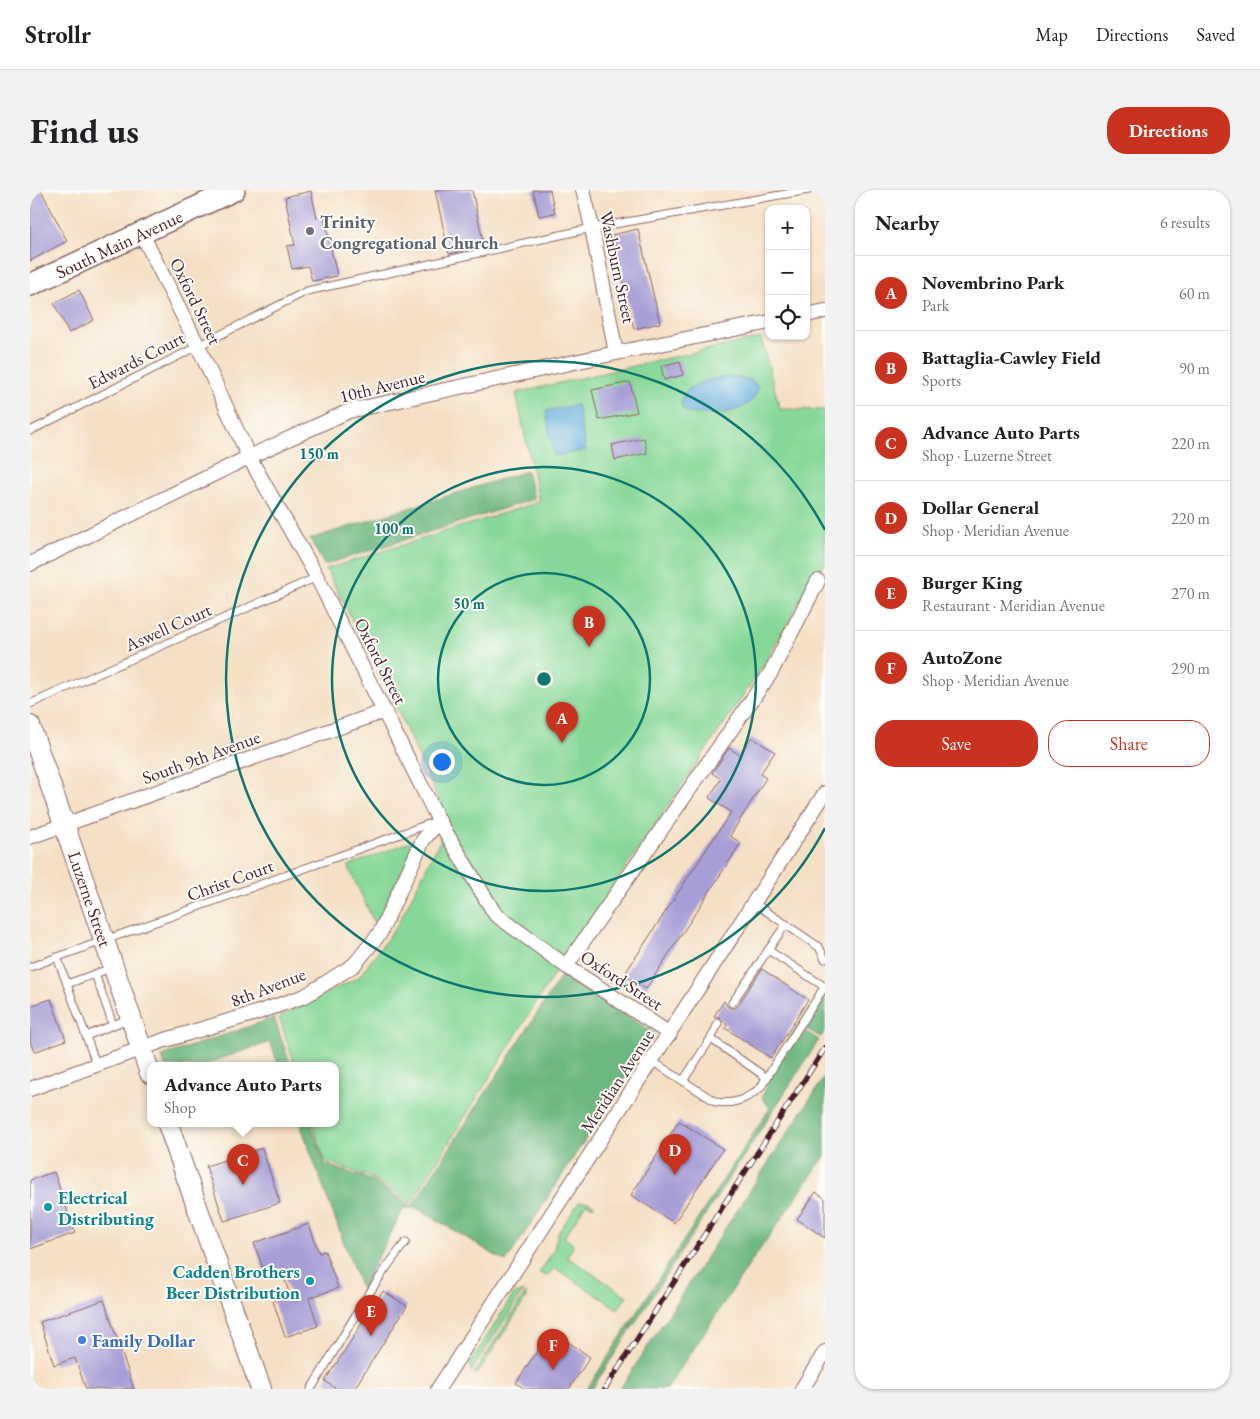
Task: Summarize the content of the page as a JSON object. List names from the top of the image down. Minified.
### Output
{"streets":{"main road":["South Main Avenue"],"street":["Washburn Street","Oxford Street","10th Avenue","South 9th Avenue","Luzerne Street","8th Avenue","Meridian Avenue"],"lane":["Edwards Court","Aswell Court","Christ Court"]},"crossings":[["South Main Avenue","Oxford Street"],["Washburn Street","Edwards Court"],["Washburn Street","10th Avenue"],["Oxford Street","Edwards Court"],["Oxford Street","10th Avenue"],["Oxford Street","Aswell Court"],["Oxford Street","South 9th Avenue"],["Oxford Street","Christ Court"],["Oxford Street","8th Avenue"],["Oxford Street","Meridian Avenue"],["South 9th Avenue","Luzerne Street"],["Christ Court","Luzerne Street"],["Christ Court","8th Avenue"],["Luzerne Street","8th Avenue"]],"places":["Trinity Congregational Church","Electrical Distributing","Cadden Brothers Beer Distribution","Family Dollar"],"page":{"header":"Strollr","nav":["Map","Directions","Saved"],"buttons":["Directions",["Save","Share"]],"title":"Find us","heading":["Nearby","6 results"],"map_buttons":["+","−"],"list":[{"mark":"A","name":"Novembrino Park","note":"Park","value":"60 m"},{"mark":"B","name":"Battaglia-Cawley Field","note":"Sports","value":"90 m"},{"mark":"C","name":"Advance Auto Parts","note":"Shop · Luzerne Street","value":"220 m"},{"mark":"D","name":"Dollar General","note":"Shop · Meridian Avenue","value":"220 m"},{"mark":"E","name":"Burger King","note":"Restaurant · Meridian Avenue","value":"270 m"},{"mark":"F","name":"AutoZone","note":"Shop · Meridian Avenue","value":"290 m"}],"pins":["B","A","D","C","E","F"],"popup":["Advance Auto Parts","Shop"]},"rings":["150 m","100 m","50 m"]}
